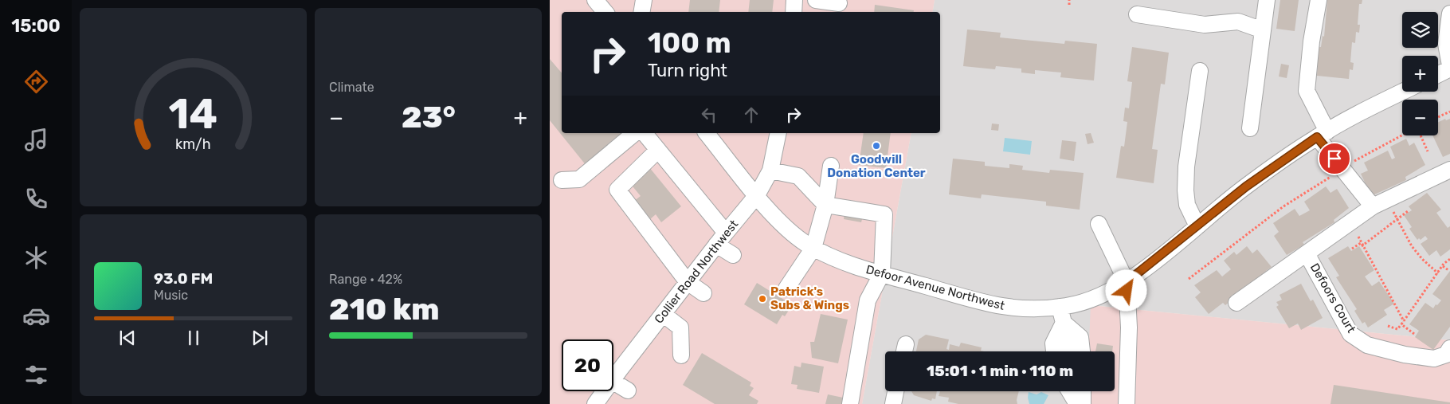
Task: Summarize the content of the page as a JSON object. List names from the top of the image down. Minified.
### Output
{"streets":{"street":["Collier Road Northwest","Defoor Avenue Northwest","Defoors Court"]},"crossings":[["Collier Road Northwest","Defoor Avenue Northwest"]],"places":["Goodwill Donation Center","Patrick's Subs & Wings"],"page":{"tabs":"15:00","tile":["Climate",["Range · 42%","210 km"]],"map_buttons":["+","−"],"turn":["100 m","Turn right"],"heat":["−","23°","+"],"song":["93.0 FM","Music"],"limit":"20","trip":"15:01 · 1 min · 110 m","gauge":["14","km/h"]}}
